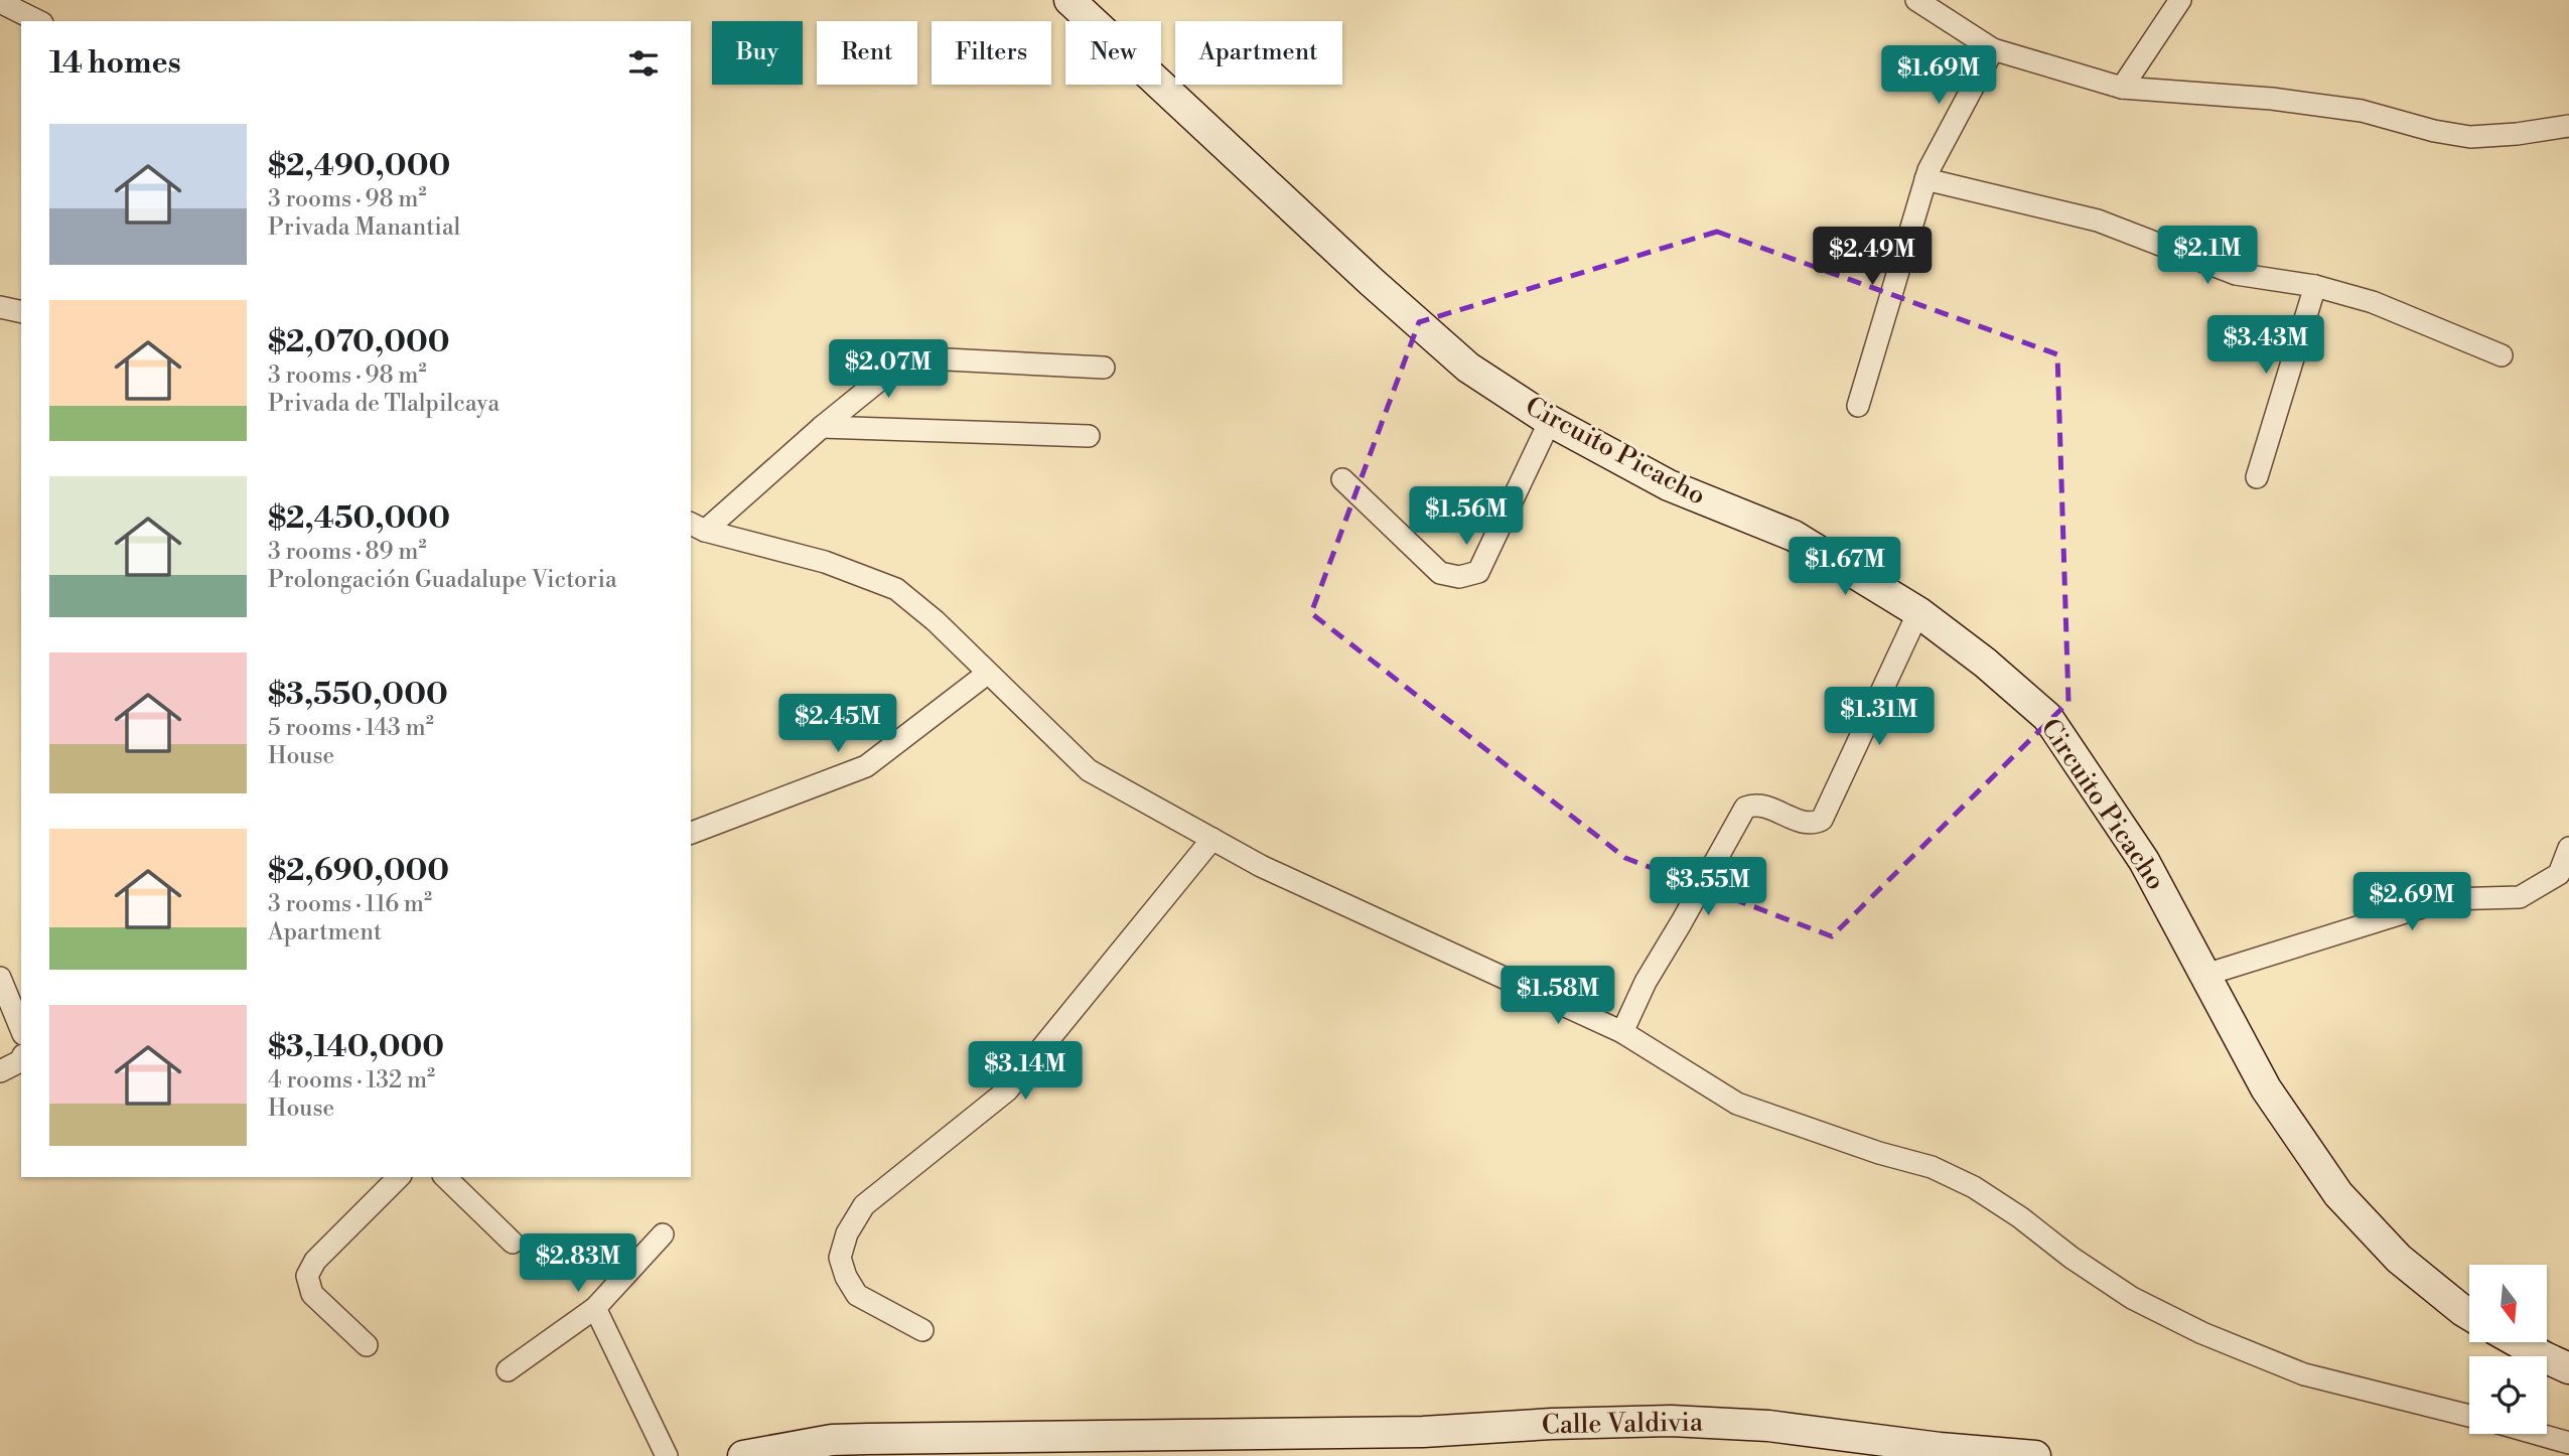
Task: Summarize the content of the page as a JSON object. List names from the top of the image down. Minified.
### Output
{"streets":{"main road":["Circuito Picacho","Calle Valdivia"]},"north":"bottom","page":{"chip":["Buy","Rent","Filters","New","Apartment"],"heading":"14 homes","price":["$1.69M","$2.1M","$2.49M","$3.43M","$2.07M","$1.56M","$1.67M","$1.31M","$2.45M","$3.55M","$2.69M","$1.58M","$3.14M","$2.83M"],"list":[{"name":"$2,490,000","note":"3 rooms · 98 m² · Privada Manantial"},{"name":"$2,070,000","note":"3 rooms · 98 m² · Privada de Tlalpilcaya"},{"name":"$2,450,000","note":"3 rooms · 89 m² · Prolongación Guadalupe Victoria"},{"name":"$3,550,000","note":"5 rooms · 143 m² · House"},{"name":"$2,690,000","note":"3 rooms · 116 m² · Apartment"},{"name":"$3,140,000","note":"4 rooms · 132 m² · House"}]}}
